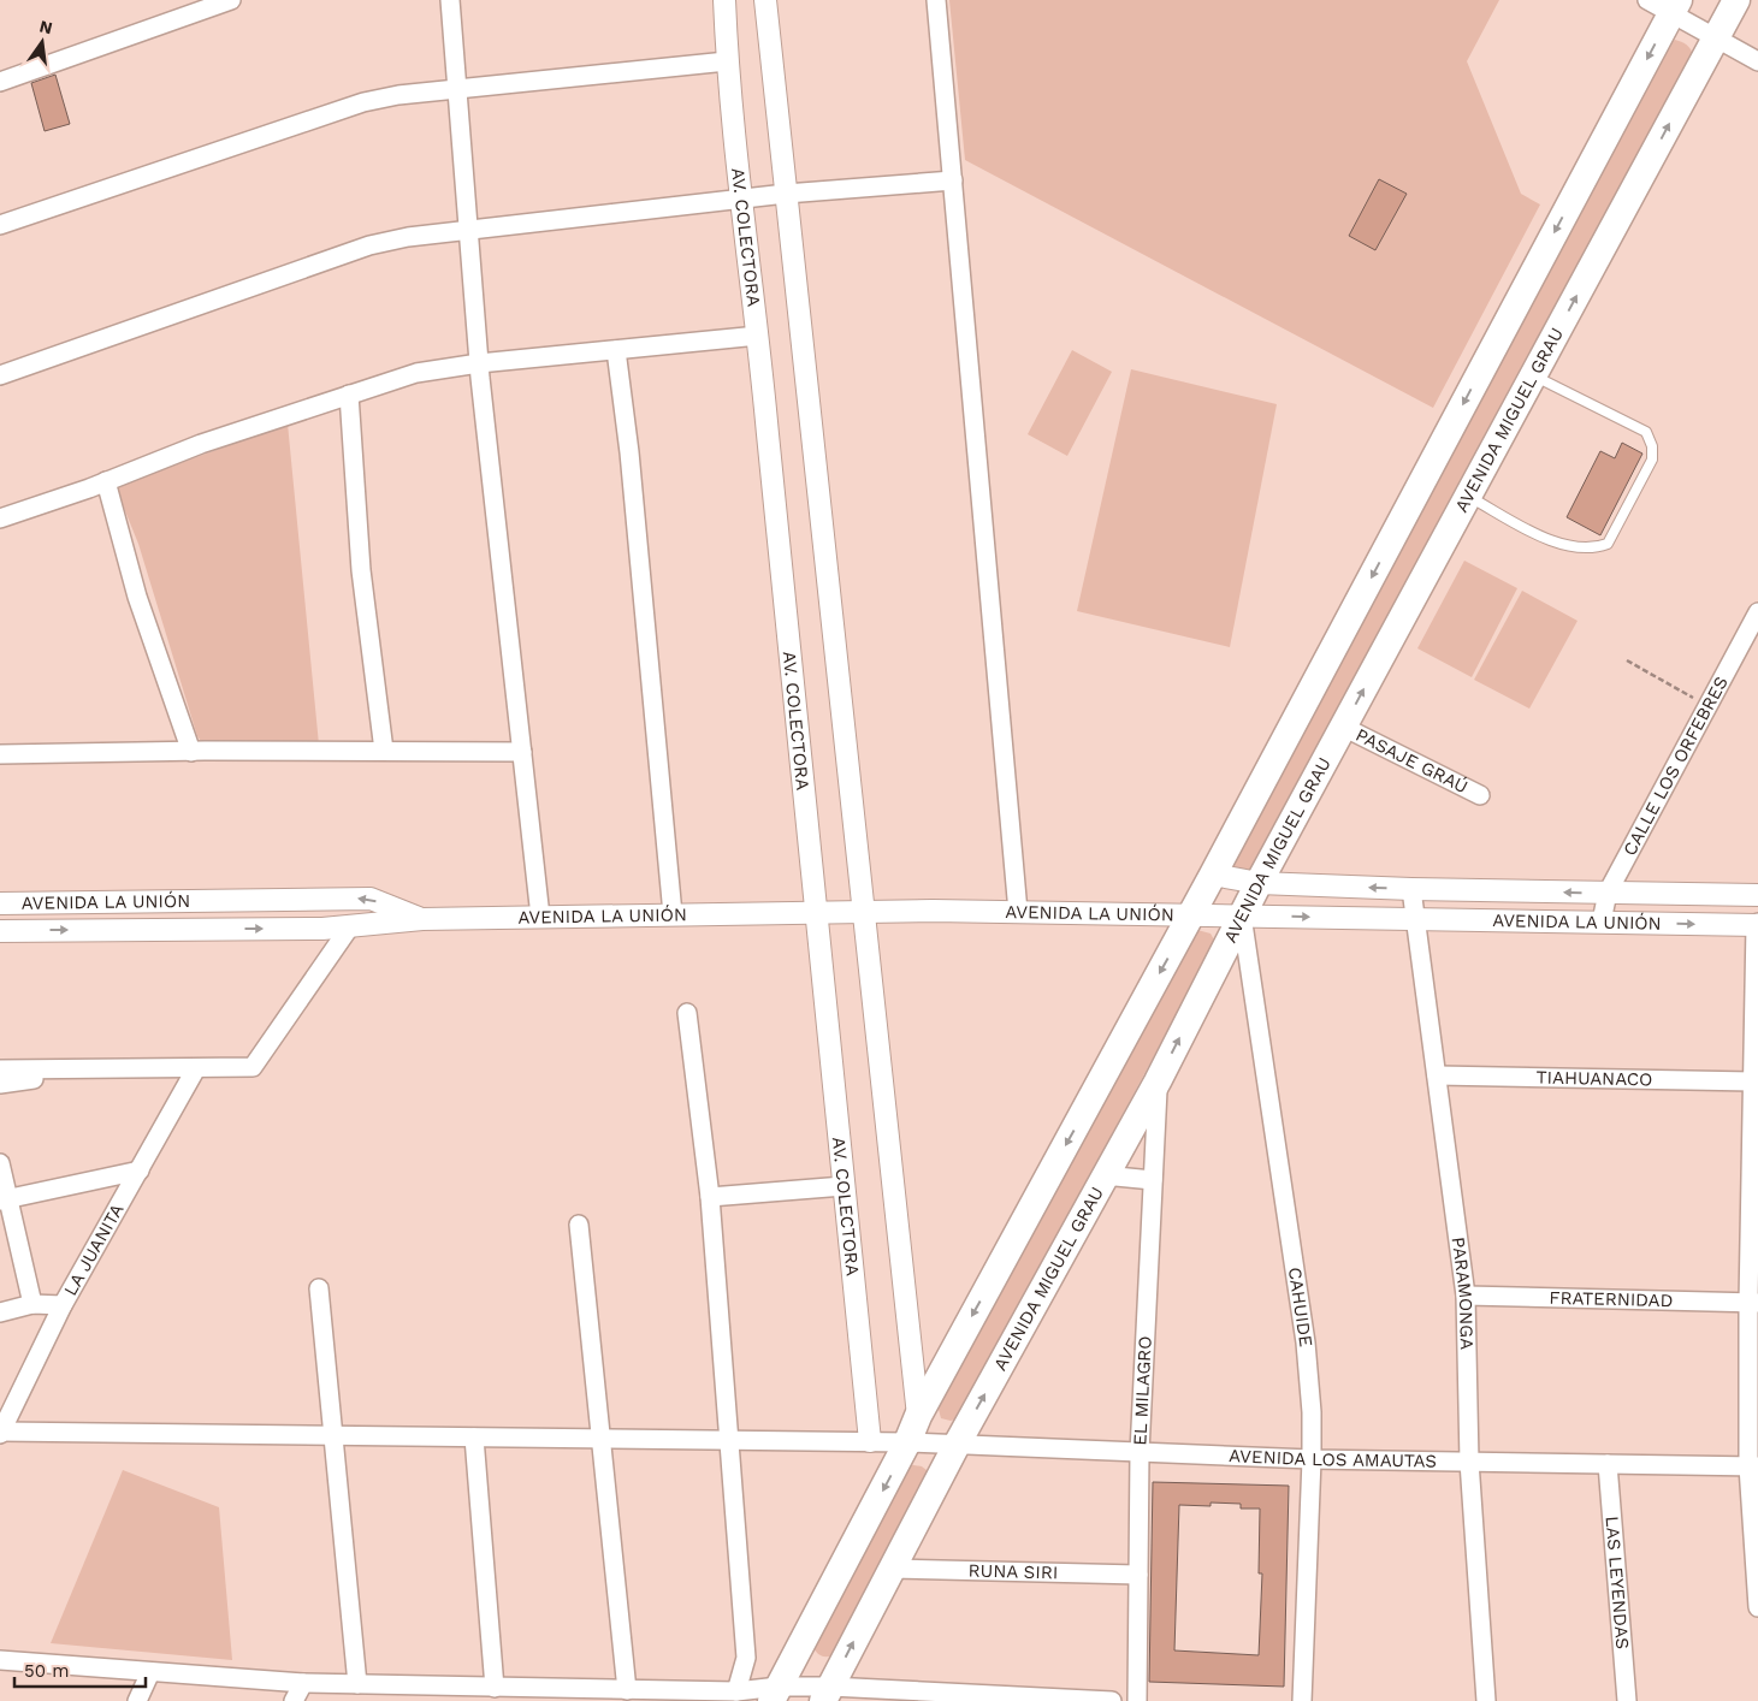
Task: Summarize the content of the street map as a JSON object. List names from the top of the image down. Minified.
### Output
{"streets":{"main road":["AVENIDA MIGUEL GRAU"],"street":["AV. COLECTORA","PASAJE GRAÚ","CALLE LOS ORFEBRES","AVENIDA LA UNIÓN","TIAHUANACO","LA JUANITA","PARAMONGA","FRATERNIDAD","CAHUIDE","EL MILAGRO","AVENIDA LOS AMAUTAS","RUNA SIRI","LAS LEYENDAS"]},"crossings":[["AV. COLECTORA","AVENIDA LA UNIÓN"],["AV. COLECTORA","AVENIDA LOS AMAUTAS"],["AVENIDA MIGUEL GRAU","PASAJE GRAÚ"],["AVENIDA MIGUEL GRAU","AVENIDA LA UNIÓN"],["AVENIDA MIGUEL GRAU","CAHUIDE"],["AVENIDA MIGUEL GRAU","EL MILAGRO"],["AVENIDA MIGUEL GRAU","AVENIDA LOS AMAUTAS"],["AVENIDA MIGUEL GRAU","RUNA SIRI"],["CALLE LOS ORFEBRES","AVENIDA LA UNIÓN"],["AVENIDA LA UNIÓN","PARAMONGA"],["AVENIDA LA UNIÓN","CAHUIDE"],["TIAHUANACO","PARAMONGA"],["LA JUANITA","AVENIDA LOS AMAUTAS"],["PARAMONGA","FRATERNIDAD"],["PARAMONGA","AVENIDA LOS AMAUTAS"],["CAHUIDE","AVENIDA LOS AMAUTAS"],["EL MILAGRO","AVENIDA LOS AMAUTAS"],["EL MILAGRO","RUNA SIRI"],["AVENIDA LOS AMAUTAS","LAS LEYENDAS"]],"scale_bar":"50 m","north":"top"}
